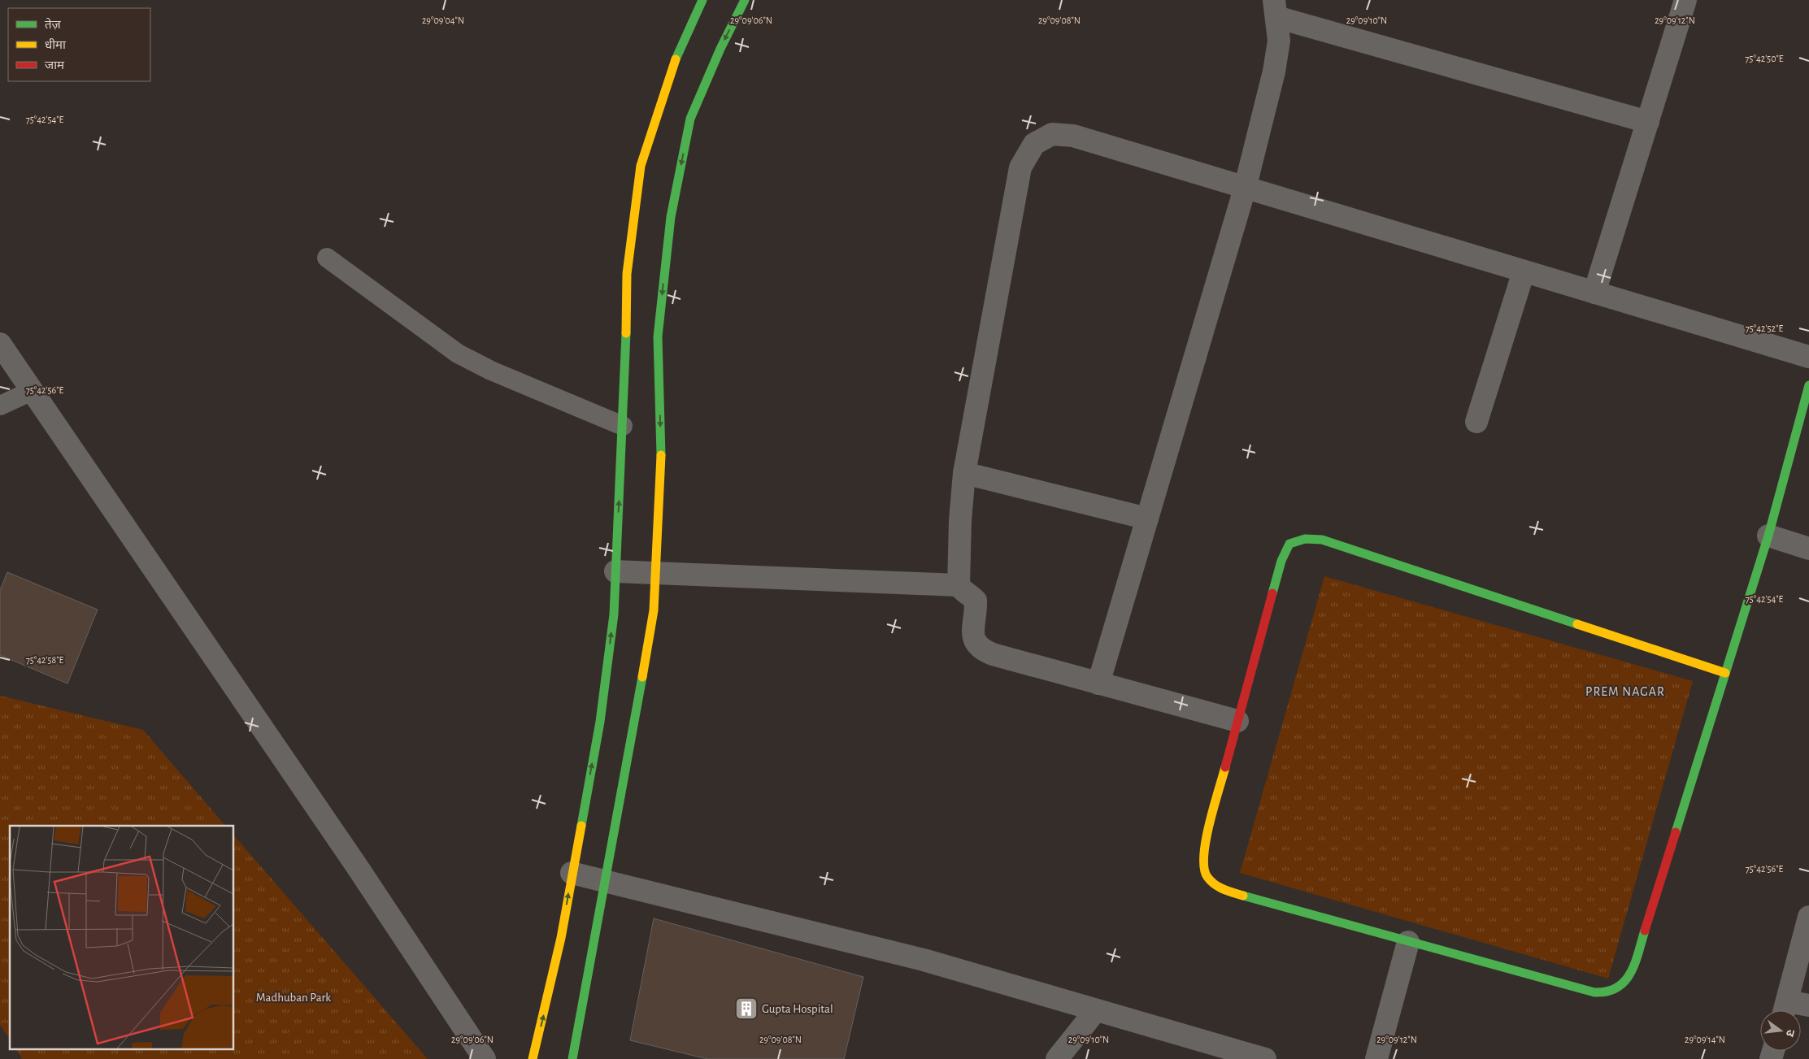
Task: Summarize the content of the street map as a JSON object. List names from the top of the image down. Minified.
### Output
{"districts":["PREM NAGAR"],"parks":["Madhuban Park"],"places":{"building":["Gupta Hospital"]},"legend":["तेज़","धीमा","जाम"],"north":"right","coordinates":["29°09'04\"N","29°09'06\"N","29°09'08\"N","29°09'10\"N","29°09'12\"N","75°42'50\"E","75°42'54\"E","75°42'52\"E","75°42'56\"E","75°42'58\"E","29°09'14\"N"]}
